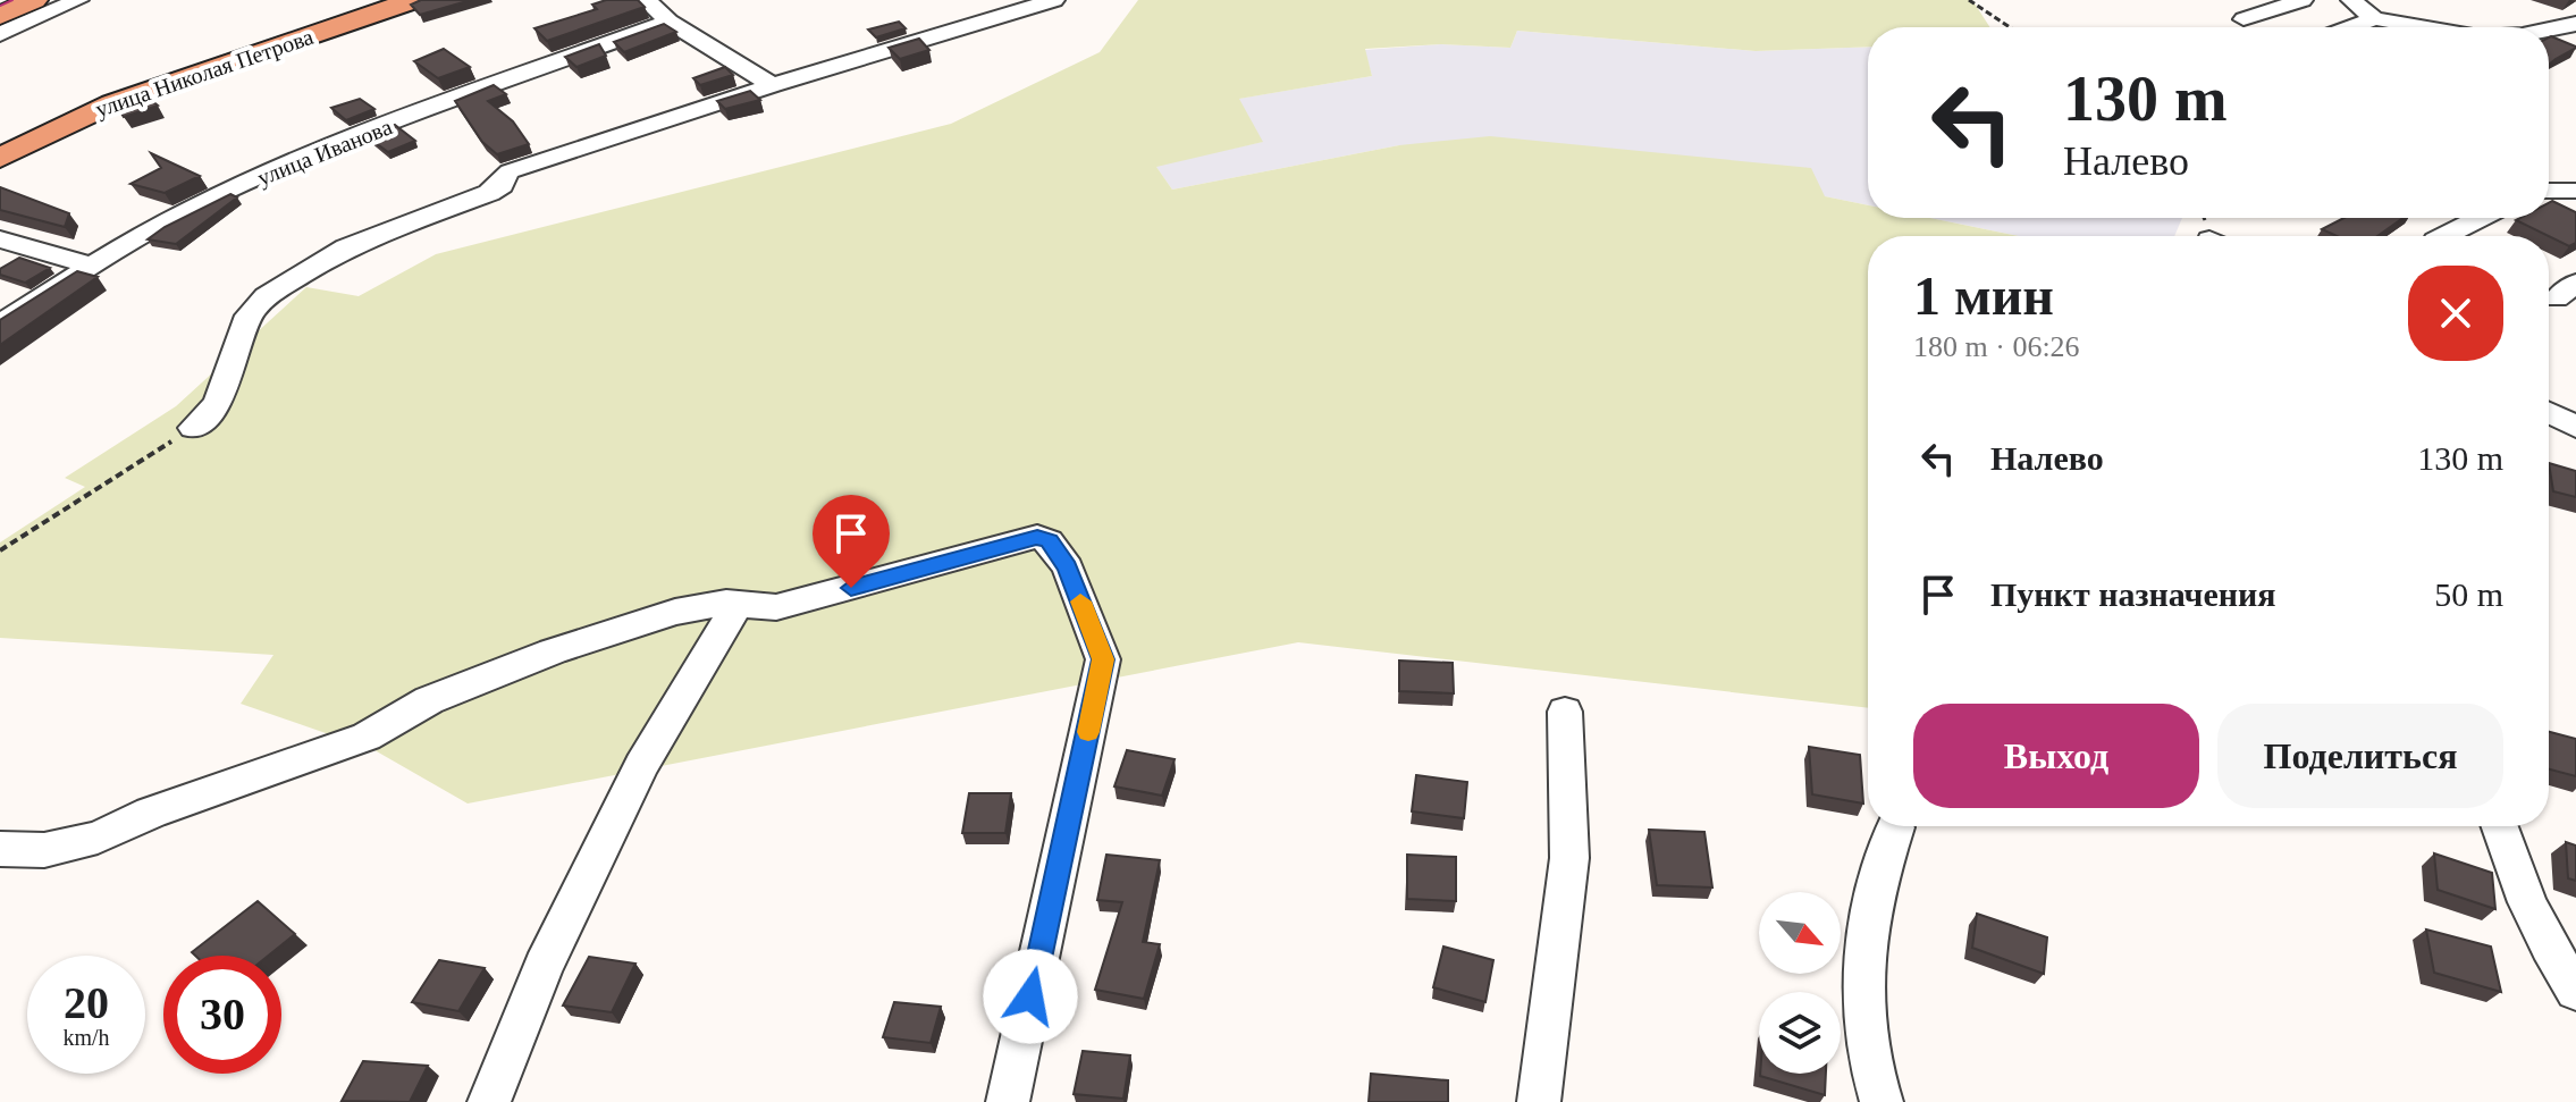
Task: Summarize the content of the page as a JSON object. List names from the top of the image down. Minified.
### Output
{"streets":{"main road":["улица Николая Петрова"],"street":["улица Иванова"]},"north":"bottom right","page":{"turn":["130 m","Налево"],"heading":["1 мин","180 m · 06:26"],"list":[{"name":"Налево","value":"130 m"},{"name":"Пункт назначения","value":"50 m"}],"buttons":["Выход","Поделиться"],"speed":"20 km/h","limit":"30"}}
